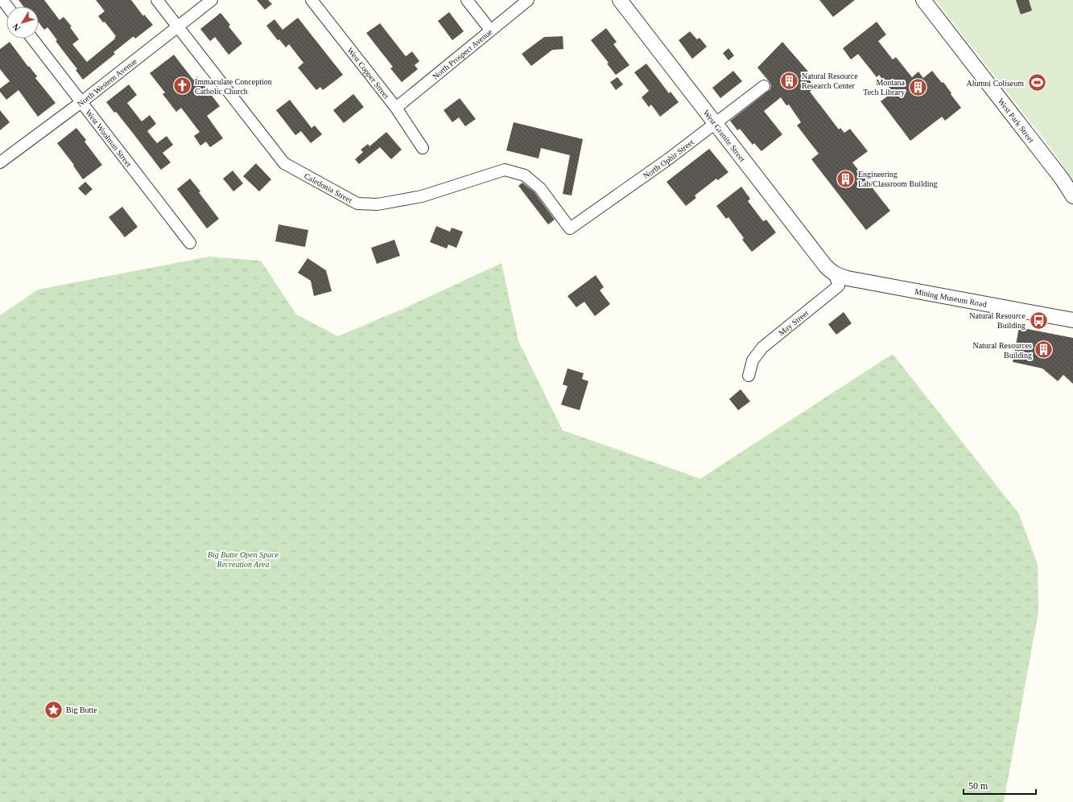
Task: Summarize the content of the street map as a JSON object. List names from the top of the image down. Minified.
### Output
{"streets":{"street":["North Prospect Avenue","West Copper Street","North Western Avenue","West Park Street","West Granite Street","West Woolman Street","North Ophir Street","Caledonia Street","Mining Museum Road","May Street"]},"crossings":[["North Prospect Avenue","West Copper Street"],["North Western Avenue","West Woolman Street"],["North Western Avenue","Caledonia Street"],["West Granite Street","North Ophir Street"],["West Granite Street","Mining Museum Road"],["West Granite Street","May Street"],["North Ophir Street","Caledonia Street"],["Mining Museum Road","May Street"]],"parks":["Big Butte Open Space Recreation Area"],"places":{"building":["Natural Resource Research Center","Montana Tech Library","Engineering Lab/Classroom Building","Natural Resources Building"],"sports":["Alumni Coliseum"],"church":["Immaculate Conception Catholic Church"],"bus stop":["Natural Resource Building"],"place":["Big Butte"]},"scale_bar":"50 m","north":"bottom left"}
